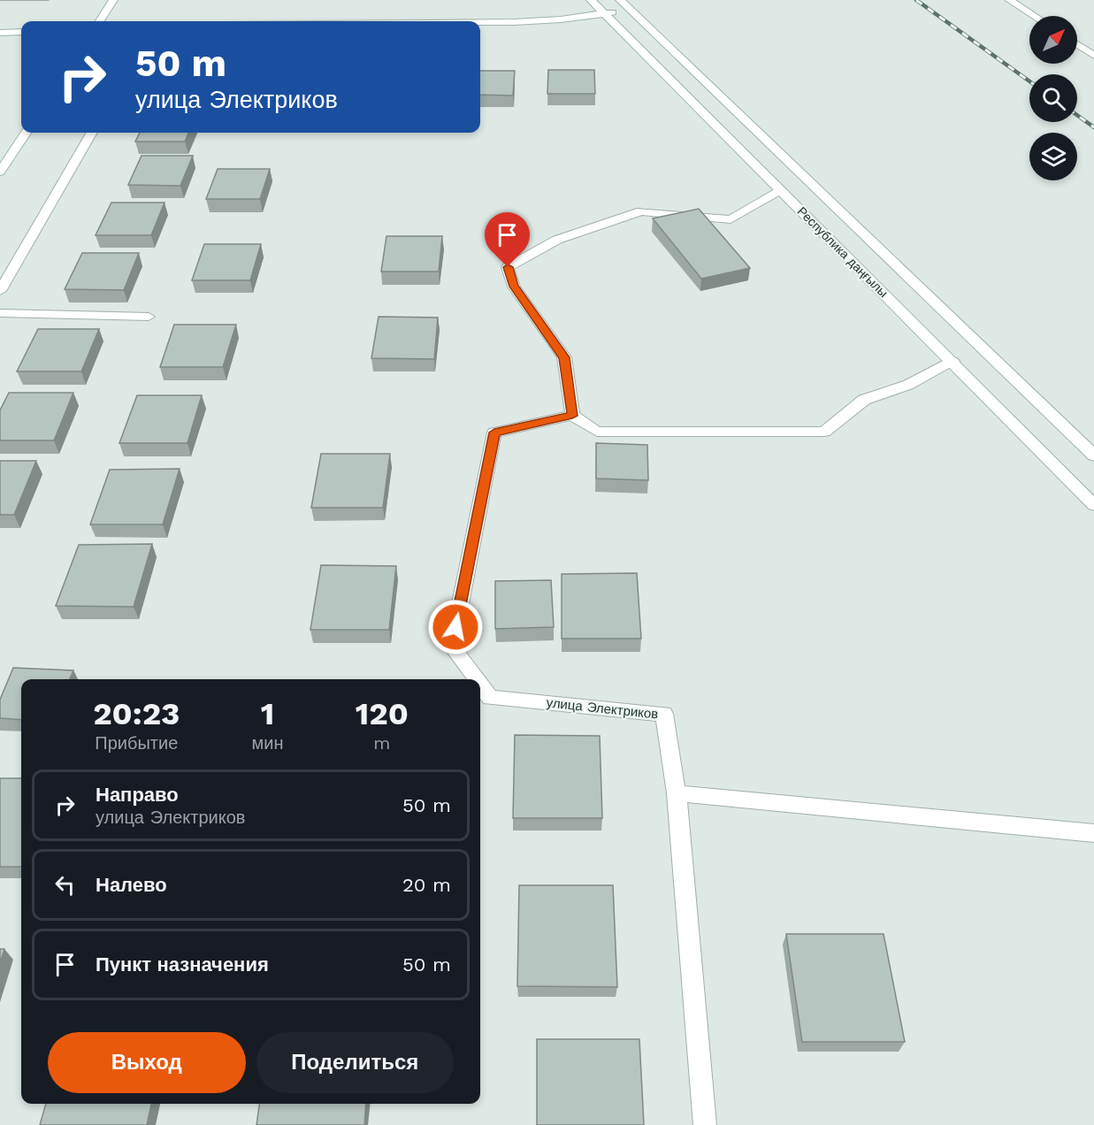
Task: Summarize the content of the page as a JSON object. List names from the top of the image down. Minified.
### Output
{"streets":{"street":["Республика даңғылы","улица Электриков"]},"north":"top right","page":{"turn":["50 m","улица Электриков"],"eta":["20:23","Прибытие","1","мин","120","m"],"list":[{"name":"Направо","note":"улица Электриков","value":"50 m"},{"name":"Налево","value":"20 m"},{"name":"Пункт назначения","value":"50 m"}],"buttons":["Выход","Поделиться"]}}
